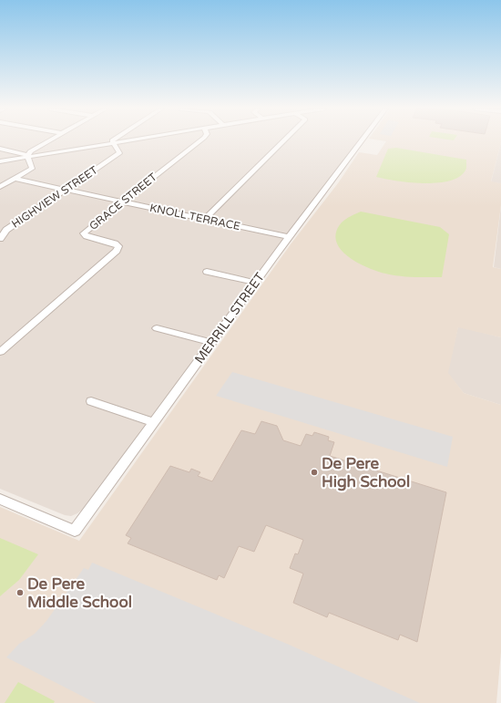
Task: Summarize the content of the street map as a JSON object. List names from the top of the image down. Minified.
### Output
{"streets":{"street":["HIGHVIEW STREET","GRACE STREET","KNOLL TERRACE","MERRILL STREET"]},"crossings":[["HIGHVIEW STREET","KNOLL TERRACE"],["GRACE STREET","KNOLL TERRACE"],["KNOLL TERRACE","MERRILL STREET"]],"places":["De Pere High School","De Pere Middle School"]}
